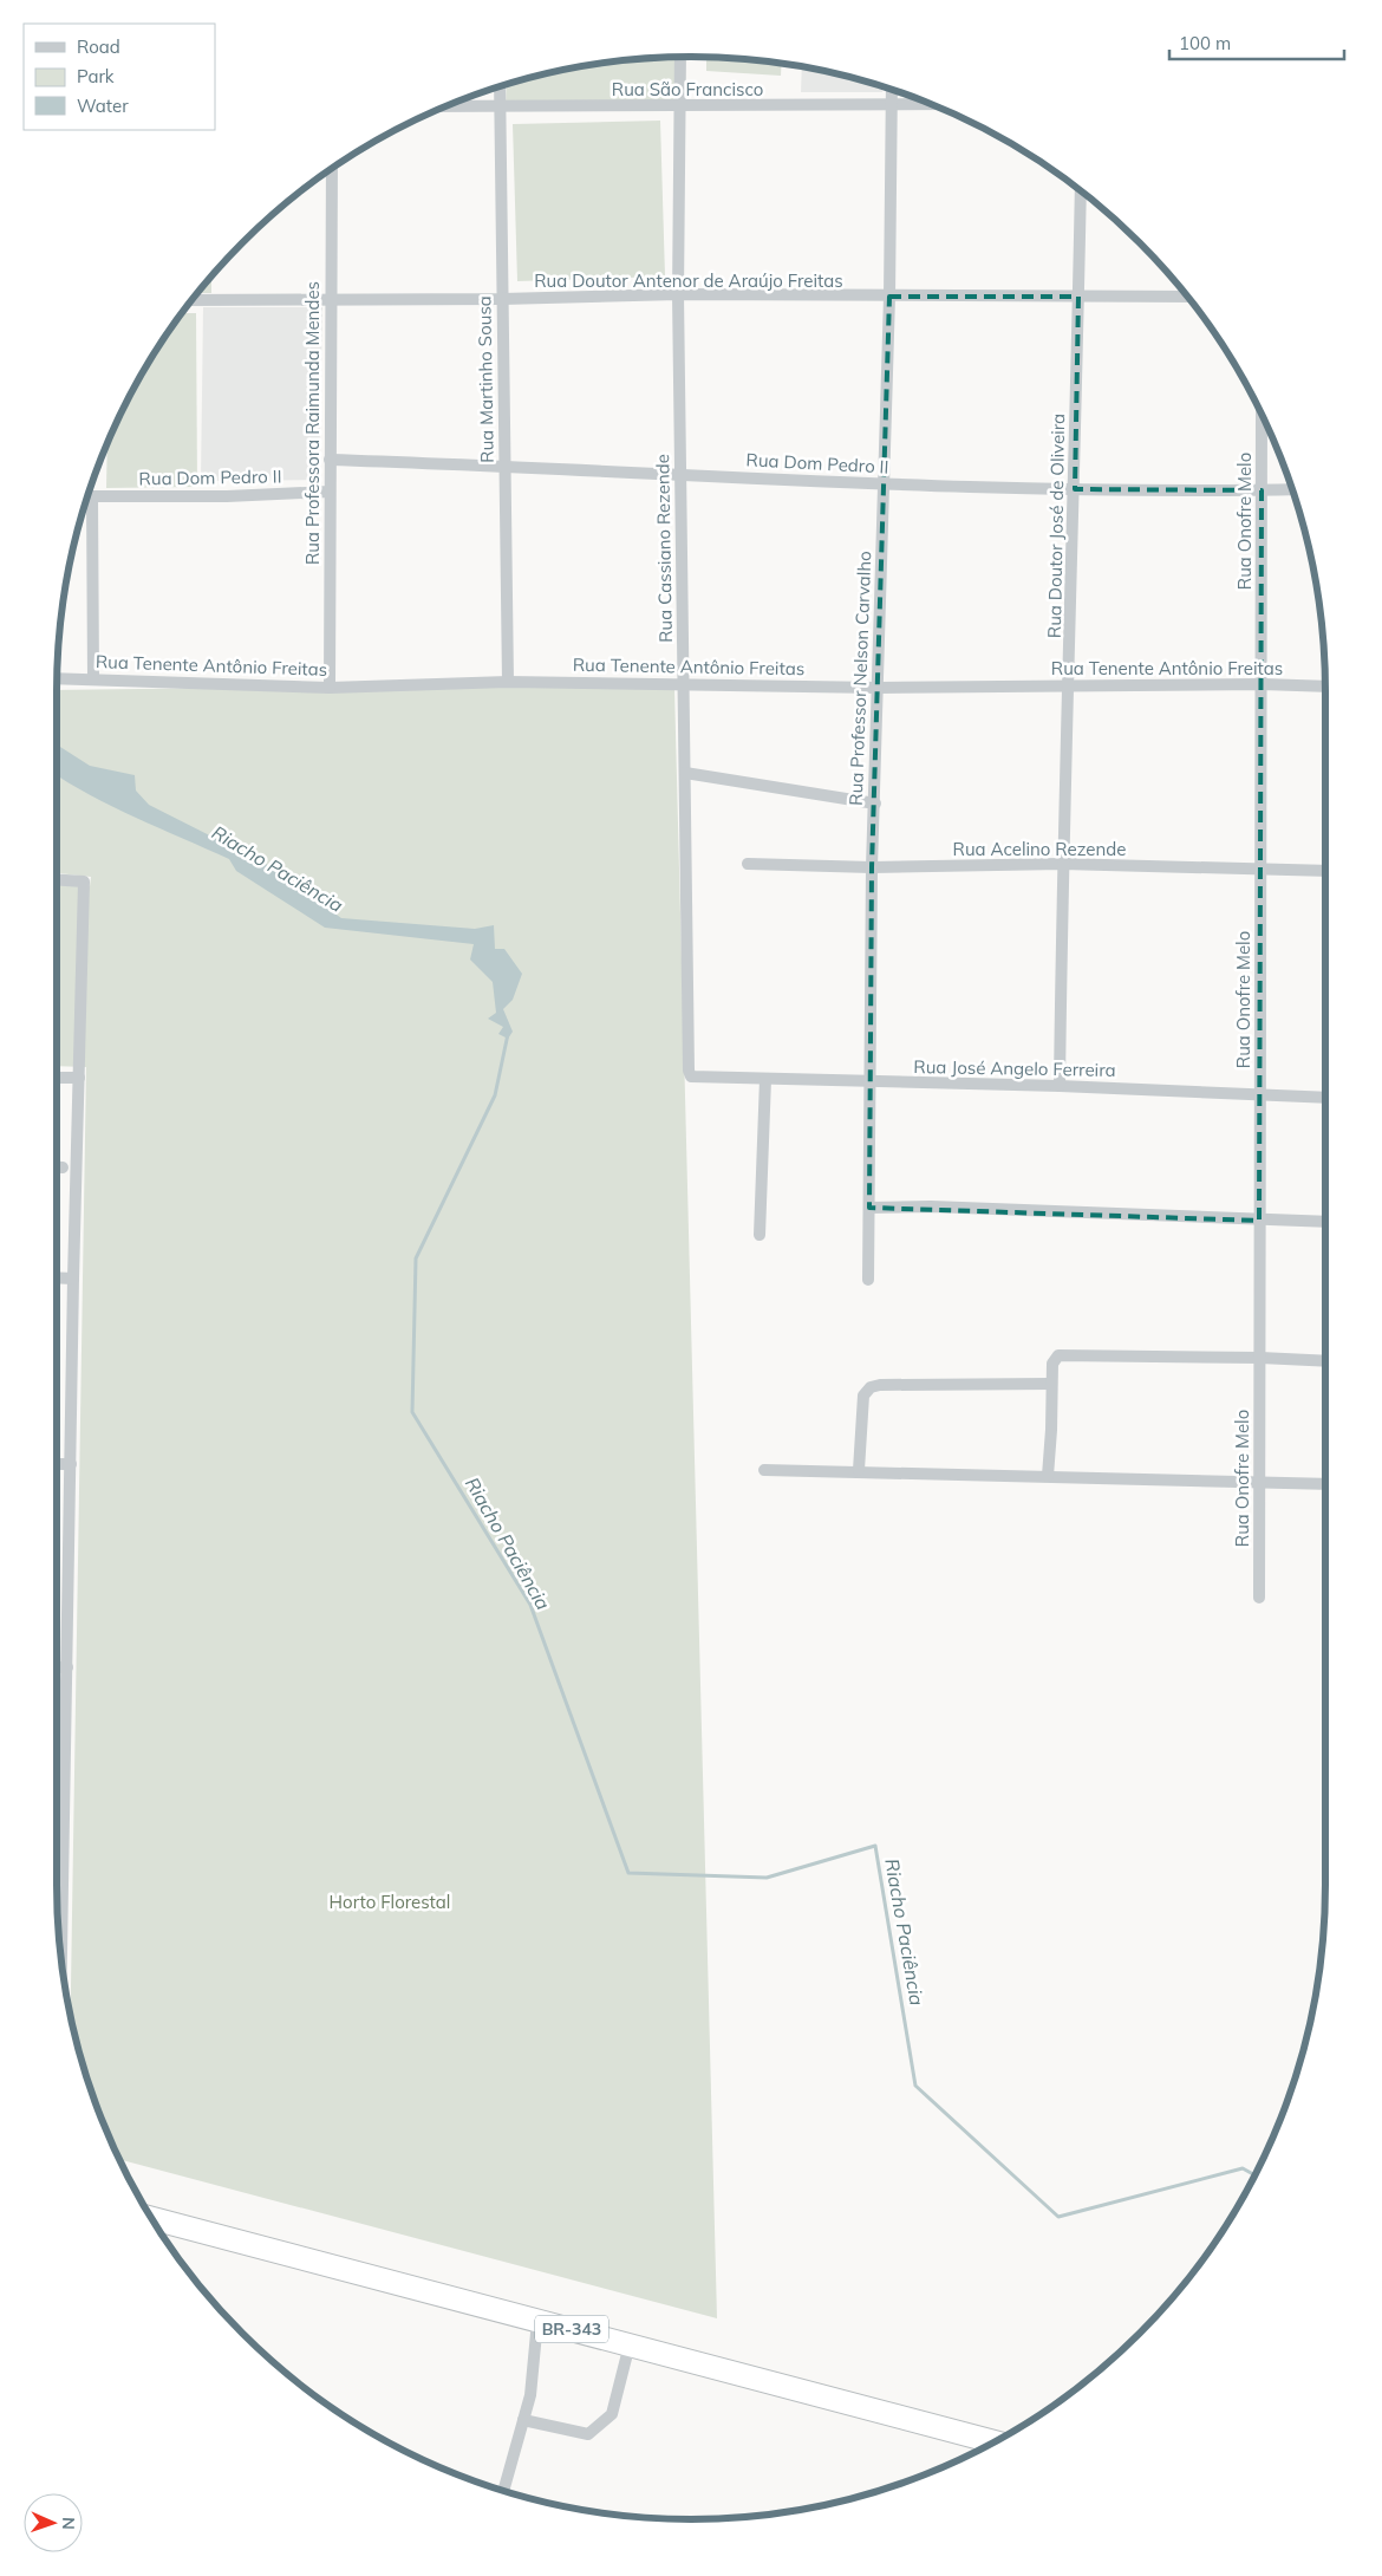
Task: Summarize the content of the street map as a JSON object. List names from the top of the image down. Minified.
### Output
{"streets":{"highway":["BR-343"],"street":["Rua São Francisco","Rua Doutor Antenor de Araújo Freitas","Rua Martinho Sousa","Rua Professora Raimunda Mendes","Rua Dom Pedro II","Rua Onofre Melo","Rua Doutor José de Oliveira","Rua Cassiano Rezende","Rua Tenente Antônio Freitas","Rua Professor Nelson Carvalho","Rua Acelino Rezende","Rua José Angelo Ferreira"]},"crossings":[["Rua São Francisco","Rua Martinho Sousa"],["Rua São Francisco","Rua Cassiano Rezende"],["Rua São Francisco","Rua Professor Nelson Carvalho"],["Rua Doutor Antenor de Araújo Freitas","Rua Martinho Sousa"],["Rua Doutor Antenor de Araújo Freitas","Rua Professora Raimunda Mendes"],["Rua Doutor Antenor de Araújo Freitas","Rua Doutor José de Oliveira"],["Rua Doutor Antenor de Araújo Freitas","Rua Cassiano Rezende"],["Rua Doutor Antenor de Araújo Freitas","Rua Professor Nelson Carvalho"],["Rua Martinho Sousa","Rua Dom Pedro II"],["Rua Martinho Sousa","Rua Tenente Antônio Freitas"],["Rua Professora Raimunda Mendes","Rua Dom Pedro II"],["Rua Professora Raimunda Mendes","Rua Tenente Antônio Freitas"],["Rua Dom Pedro II","Rua Onofre Melo"],["Rua Dom Pedro II","Rua Doutor José de Oliveira"],["Rua Dom Pedro II","Rua Cassiano Rezende"],["Rua Dom Pedro II","Rua Tenente Antônio Freitas"],["Rua Dom Pedro II","Rua Professor Nelson Carvalho"],["Rua Onofre Melo","Rua Tenente Antônio Freitas"],["Rua Onofre Melo","Rua Acelino Rezende"],["Rua Onofre Melo","Rua José Angelo Ferreira"],["Rua Doutor José de Oliveira","Rua Tenente Antônio Freitas"],["Rua Doutor José de Oliveira","Rua Acelino Rezende"],["Rua Doutor José de Oliveira","Rua José Angelo Ferreira"],["Rua Cassiano Rezende","Rua Tenente Antônio Freitas"],["Rua Cassiano Rezende","Rua José Angelo Ferreira"],["Rua Tenente Antônio Freitas","Rua Professor Nelson Carvalho"],["Rua Professor Nelson Carvalho","Rua Acelino Rezende"],["Rua Professor Nelson Carvalho","Rua José Angelo Ferreira"]],"water":["Riacho Paciência"],"parks":["Horto Florestal"],"legend":["Road","Park","Water"],"scale_bar":"100 m","north":"right"}
